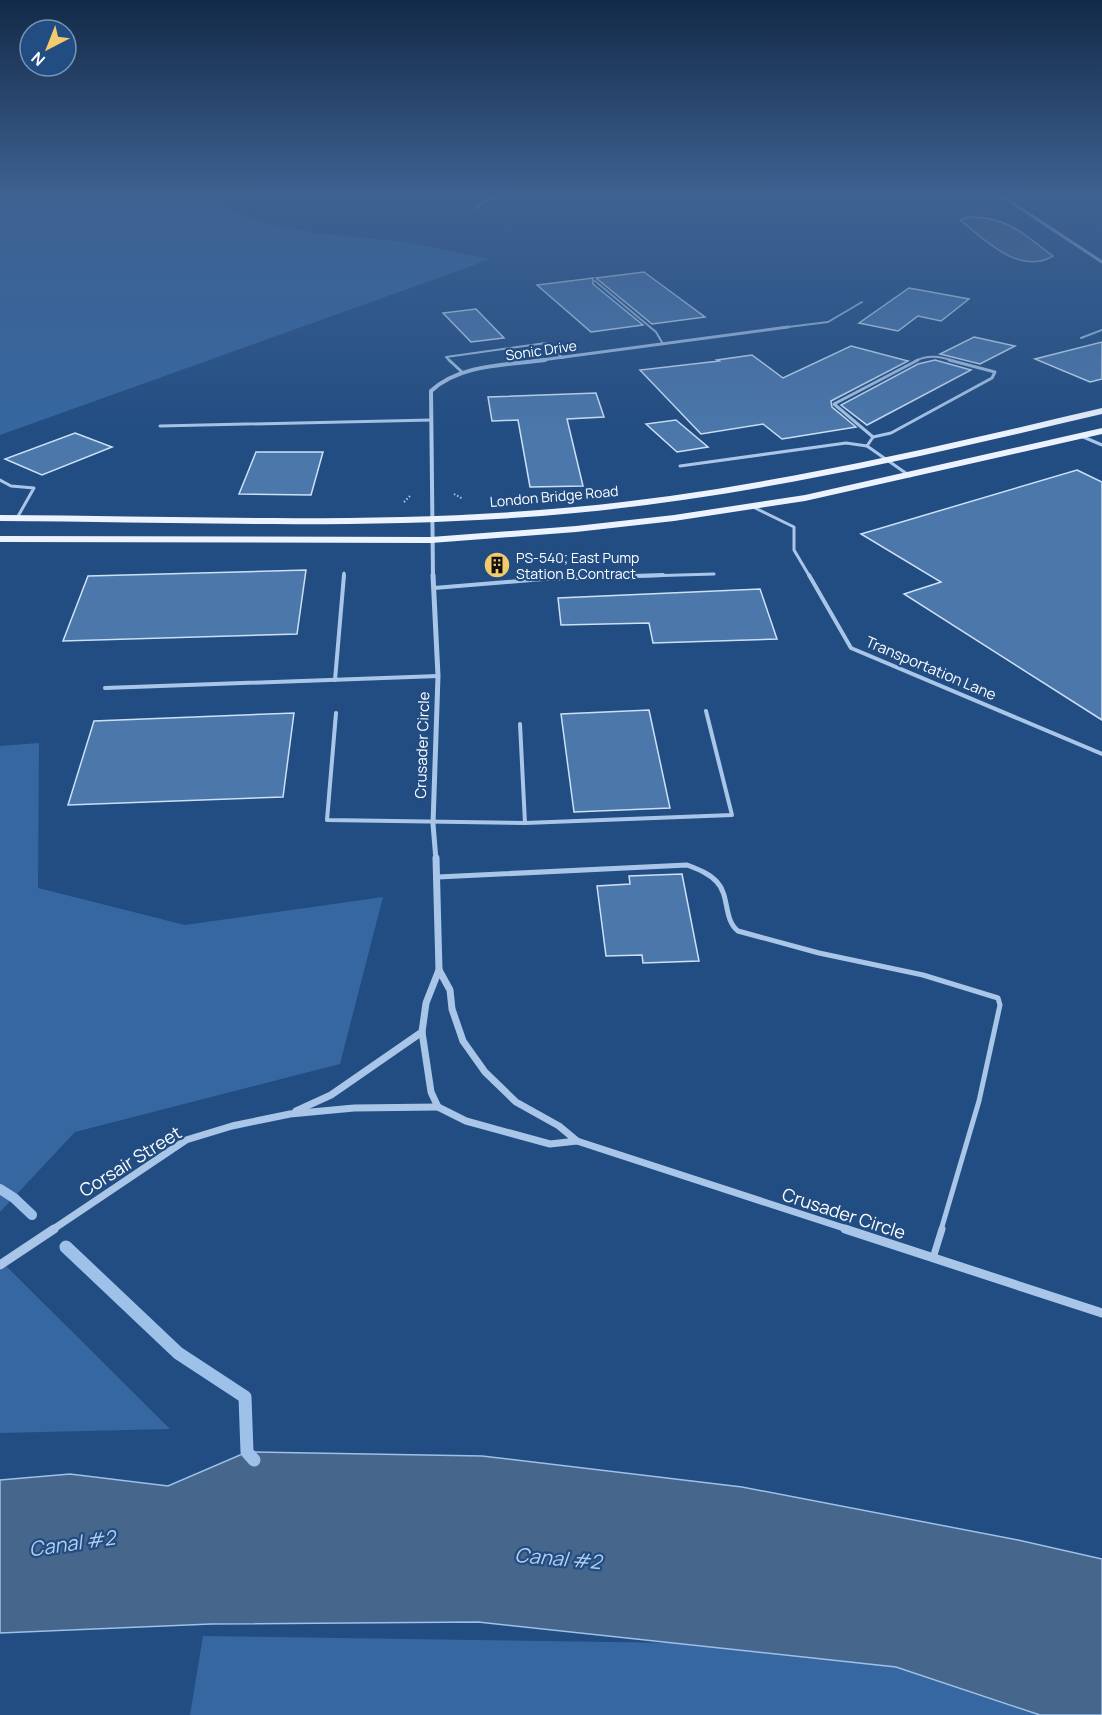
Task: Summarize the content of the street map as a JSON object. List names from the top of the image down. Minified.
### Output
{"streets":{"main road":["London Bridge Road"],"street":["Sonic Drive","Crusader Circle","Corsair Street"],"lane":["Transportation Lane"]},"crossings":[["Sonic Drive","London Bridge Road"],["Sonic Drive","Crusader Circle"],["London Bridge Road","Crusader Circle"],["Crusader Circle","Corsair Street"]],"water":["Canal #2"],"places":{"building":["PS-540; East Pump Station B Contract"]},"north":"bottom left"}
